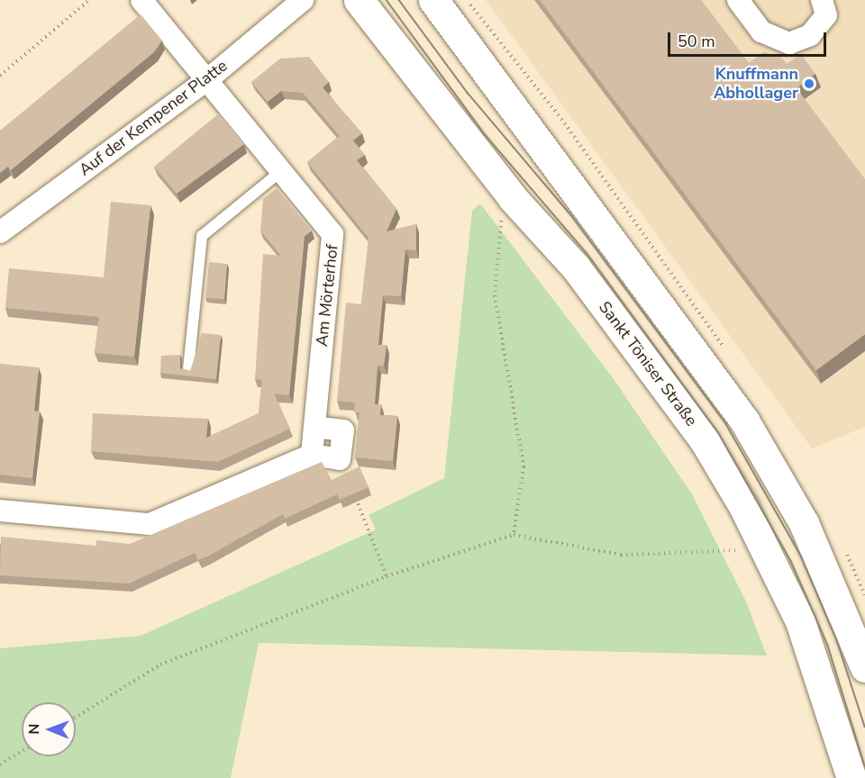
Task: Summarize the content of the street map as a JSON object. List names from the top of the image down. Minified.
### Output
{"streets":{"main road":["Sankt Töniser Straße"],"street":["Auf der Kempener Platte","Am Mörterhof"]},"crossings":[["Auf der Kempener Platte","Am Mörterhof"]],"places":["Knuffmann Abhollager"],"scale_bar":"50 m","north":"left"}
